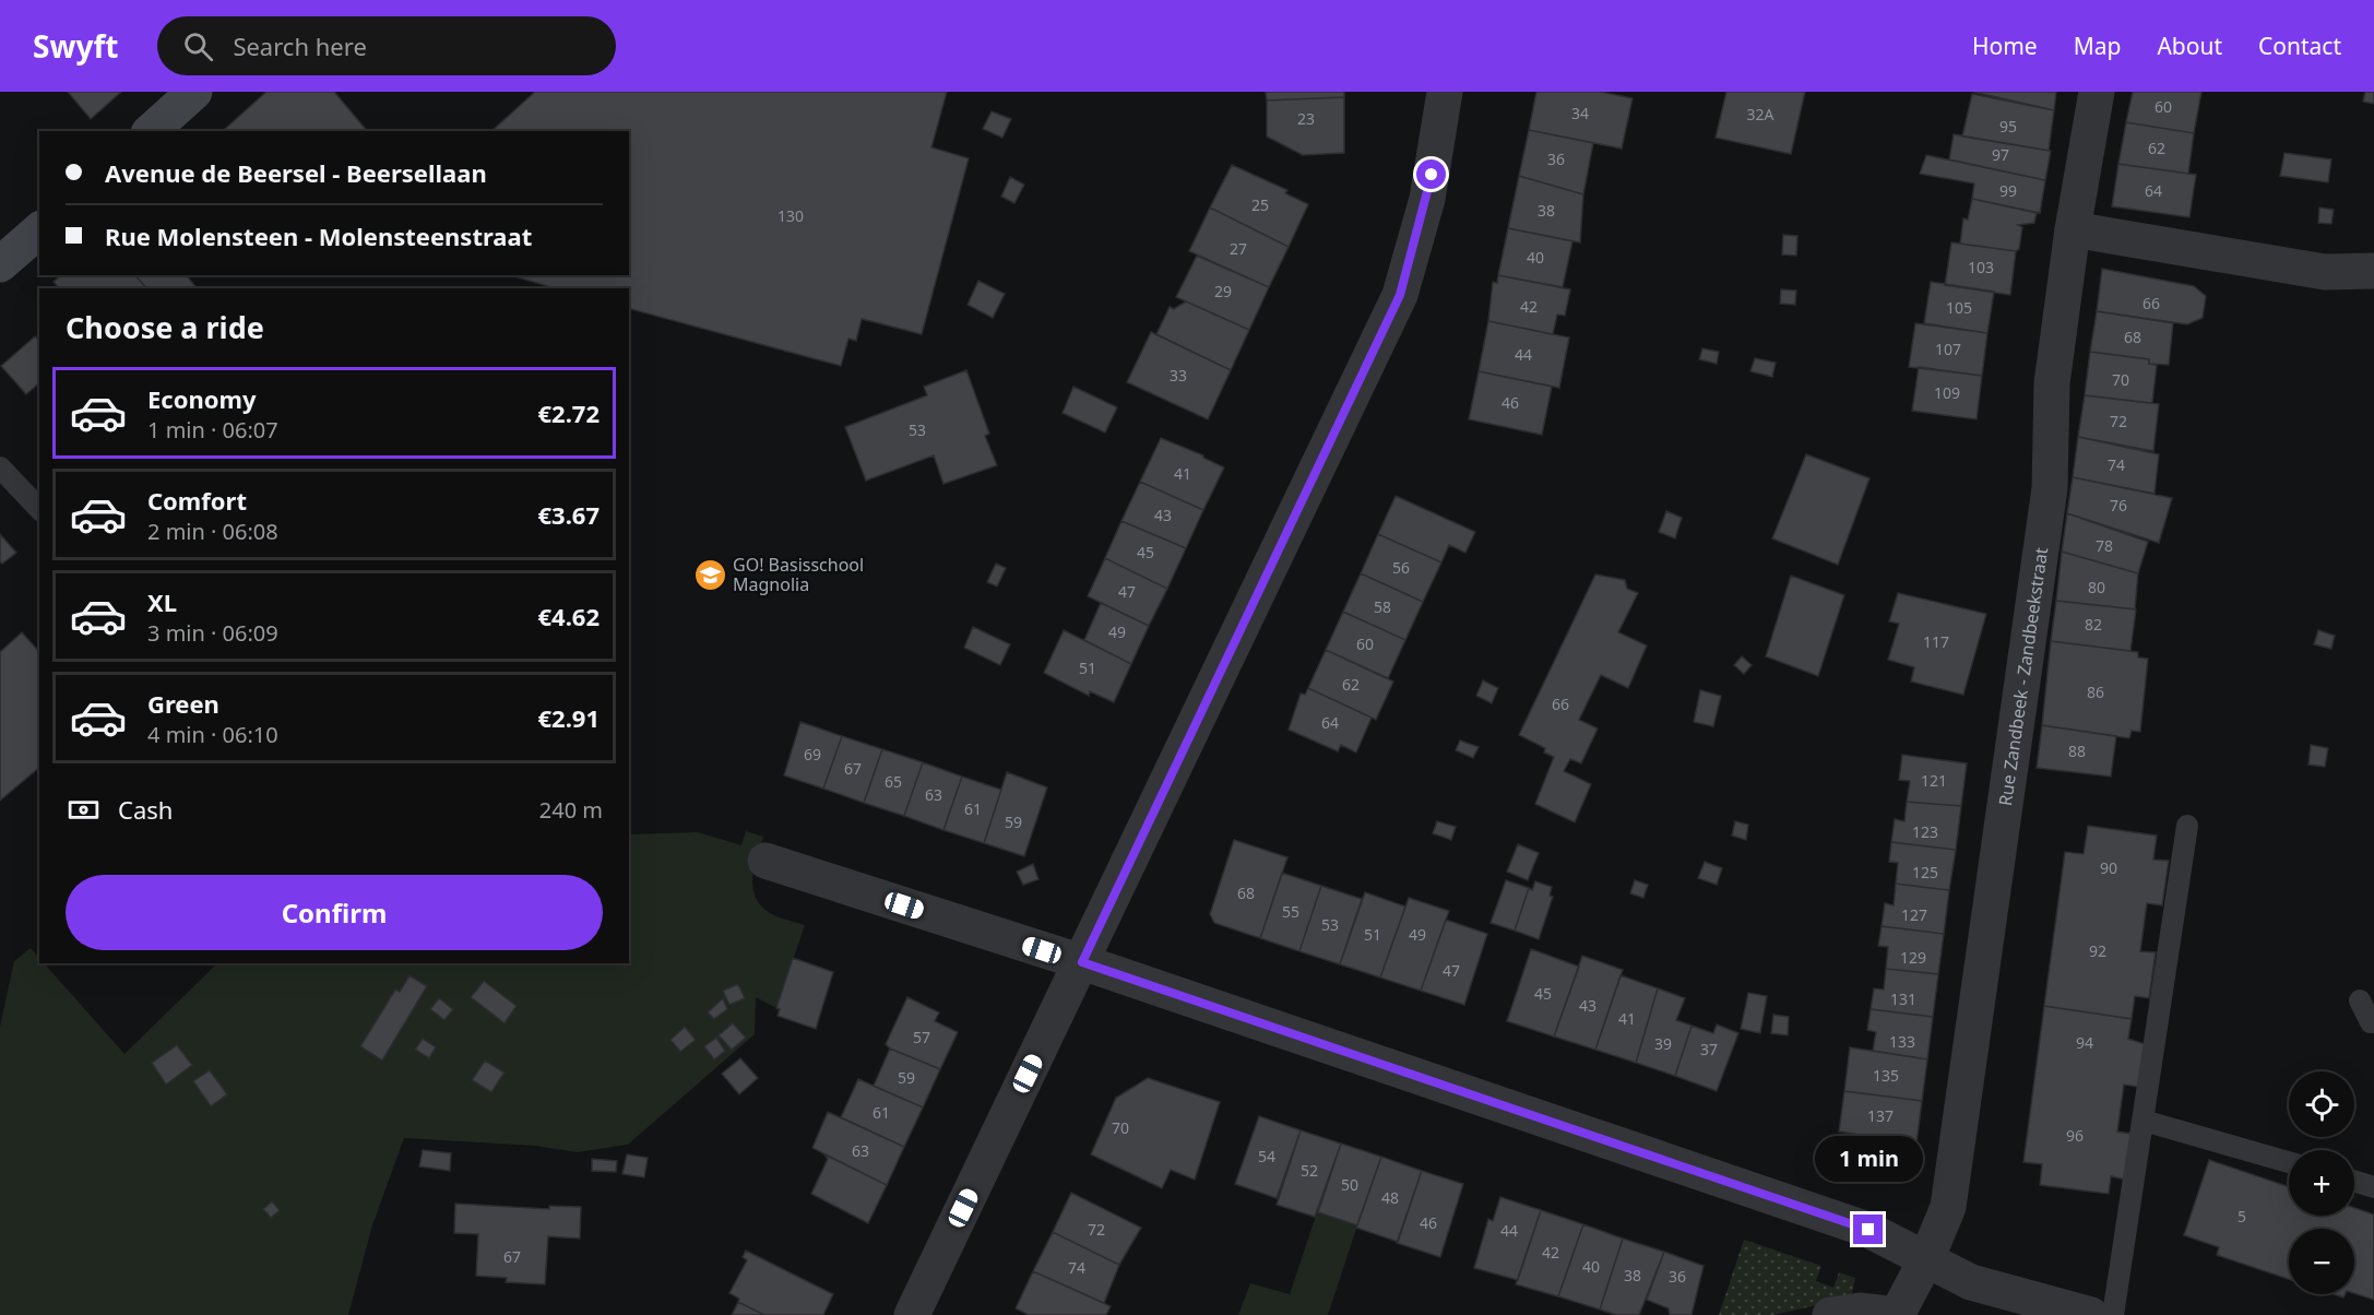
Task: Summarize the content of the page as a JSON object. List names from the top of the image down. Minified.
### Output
{"streets":{"street":["Rue Zandbeek - Zandbeekstraat"]},"places":{"school or university":["GO! Basisschool Magnolia"]},"house_numbers":["60","34","32A","23","95","62","97","36","99","64","25","38","130","27","40","103","29","66","42","105","68","107","44","33","70","109","46","72","53","74","41","76","43","78","45","56","80","47","58","82","49","117","60","51","62","86","66","64","88","69","67","121","65","63","61","59","123","90","125","68","55","127","53","51","49","92","129","47","45","131","43","41","57","133","94","39","37","135","59","61","137","70","96","63","54","52","50","48","5","46","72","44","42","67","40","74","38","36"],"page":{"header":"Swyft","search":"Search here","nav":["Home","Map","About","Contact"],"banner":["Avenue de Beersel - Beersellaan","Rue Molensteen - Molensteenstraat"],"heading":"Choose a ride","list":[{"name":"Economy","note":"1 min · 06:07","value":"€2.72"},{"name":"Comfort","note":"2 min · 06:08","value":"€3.67"},{"name":"XL","note":"3 min · 06:09","value":"€4.62"},{"name":"Green","note":"4 min · 06:10","value":"€2.91"}],"pay":["Cash","240 m"],"buttons":"Confirm","map_buttons":["+","−"],"bubble":"1 min"}}
